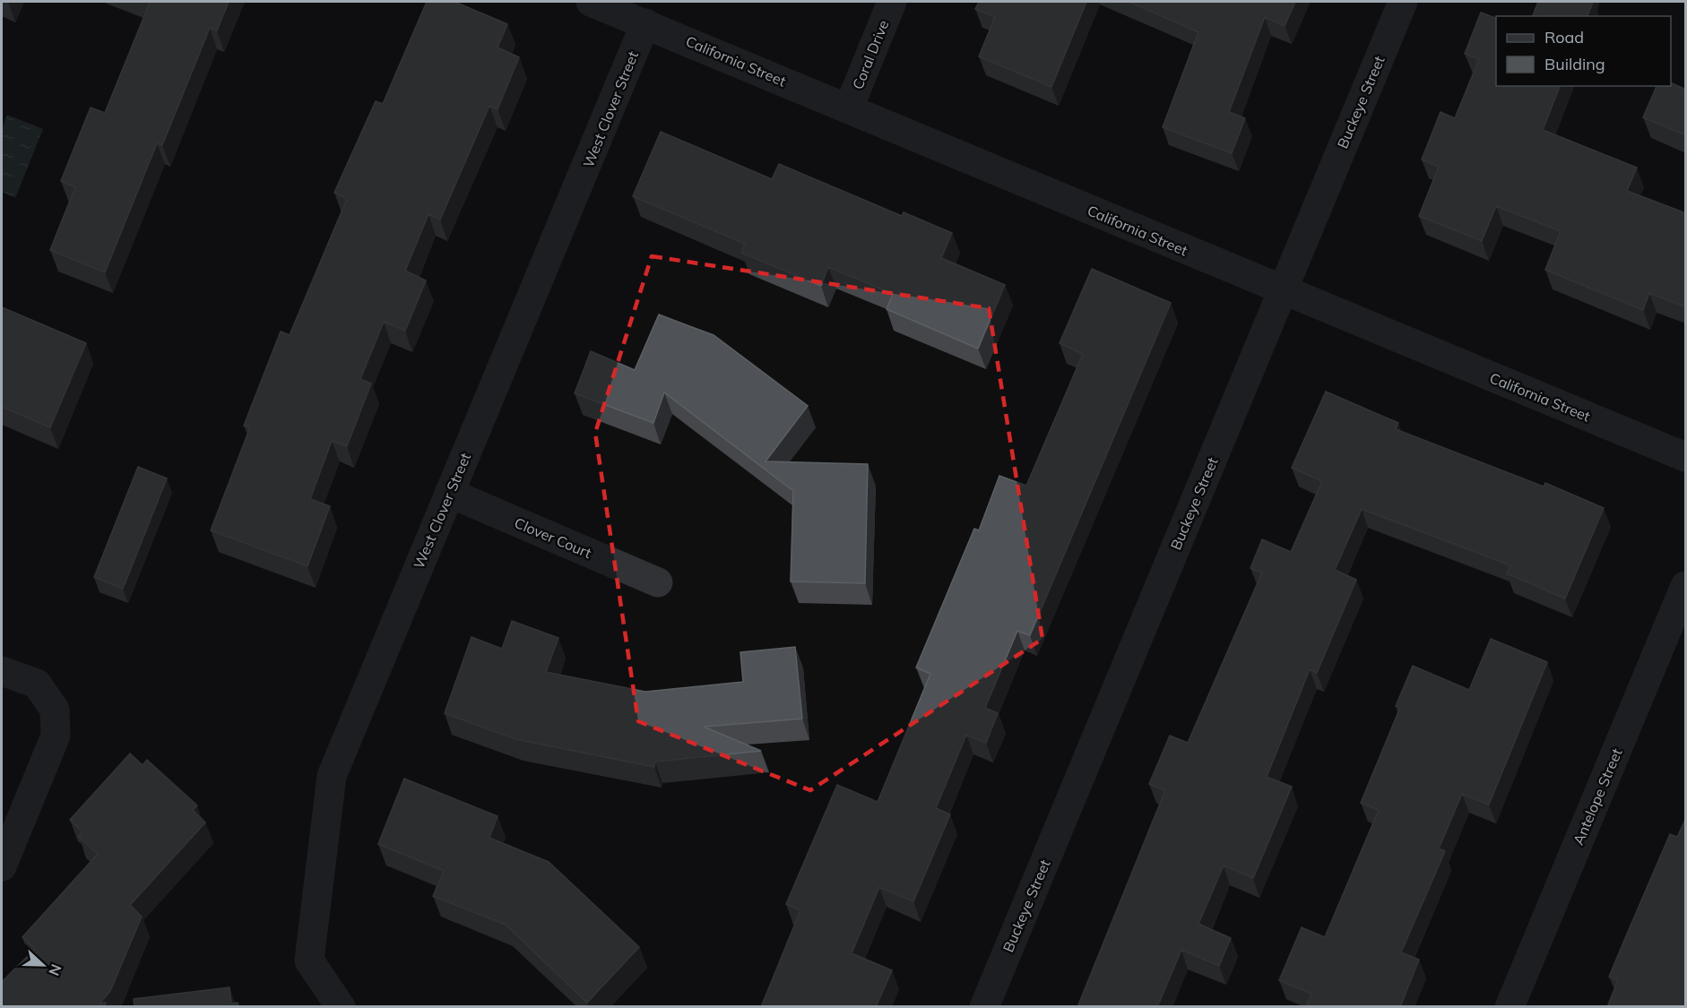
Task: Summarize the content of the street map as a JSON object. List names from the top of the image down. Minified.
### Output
{"streets":{"street":["Coral Drive","California Street","Buckeye Street","West Clover Street","Clover Court","Antelope Street"]},"crossings":[["Coral Drive","California Street"],["California Street","Buckeye Street"],["California Street","West Clover Street"],["West Clover Street","Clover Court"]],"legend":["Road","Building"],"north":"right"}
